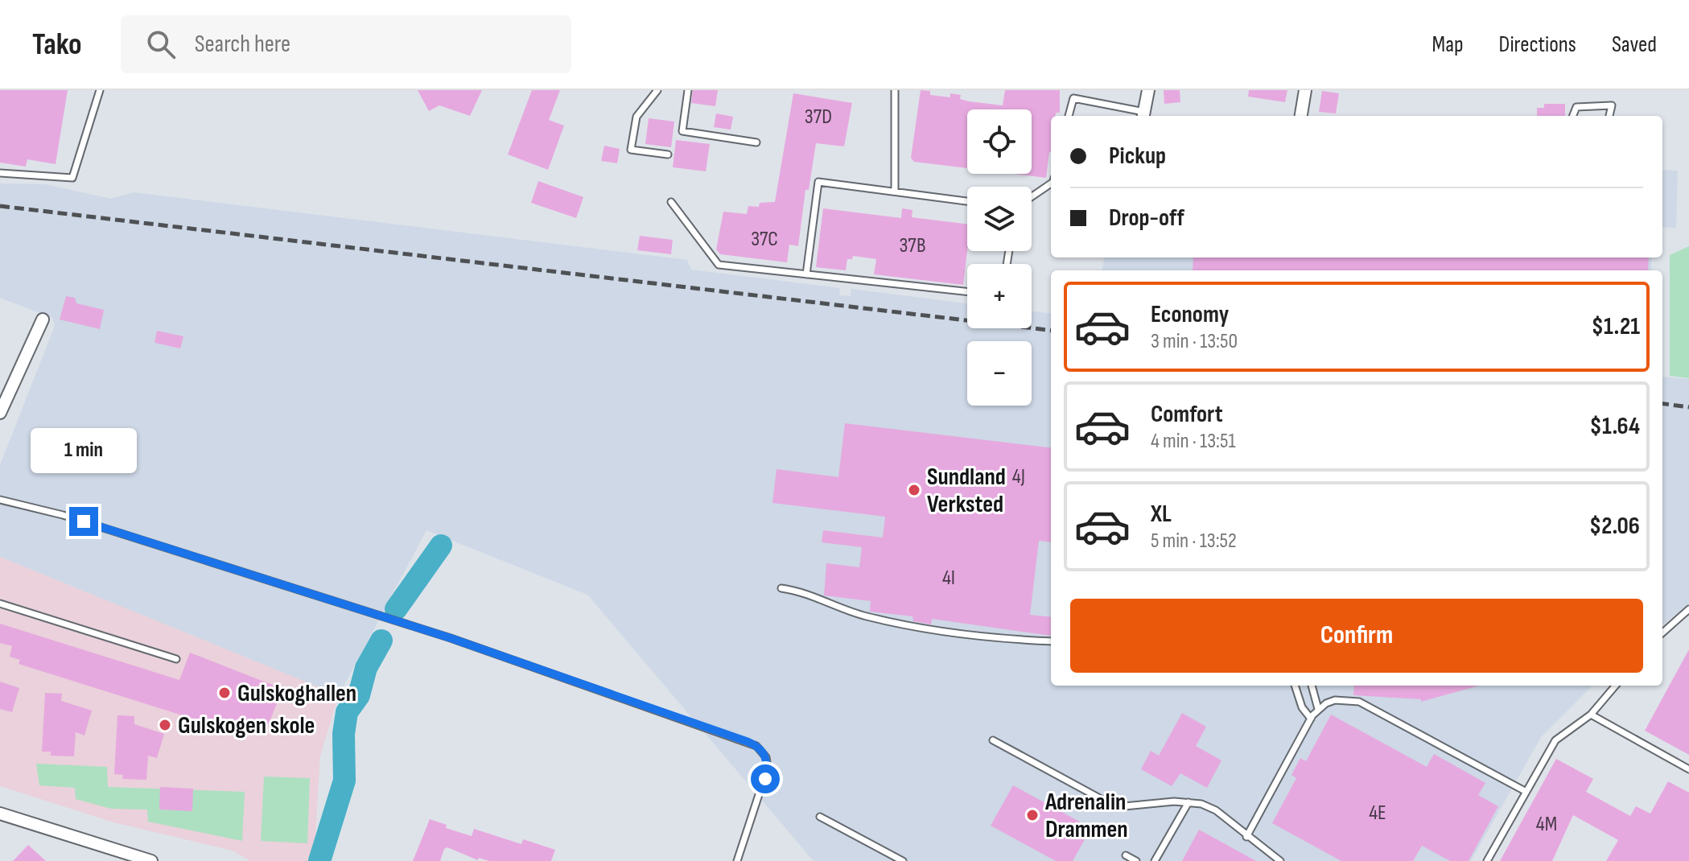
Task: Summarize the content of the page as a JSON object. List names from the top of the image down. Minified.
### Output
{"places":["Sundland Verksted","Gulskoghallen","Gulskogen skole","Adrenalin Drammen"],"house_numbers":["37D","37C","37B","4J","4I","4E","4M"],"page":{"header":"Tako","search":"Search here","nav":["Map","Directions","Saved"],"map_buttons":["+","−"],"banner":["Pickup","Drop-off"],"list":[{"name":"Economy","note":"3 min · 13:50","value":"$1.21"},{"name":"Comfort","note":"4 min · 13:51","value":"$1.64"},{"name":"XL","note":"5 min · 13:52","value":"$2.06"}],"bubble":"1 min","buttons":"Confirm"}}
